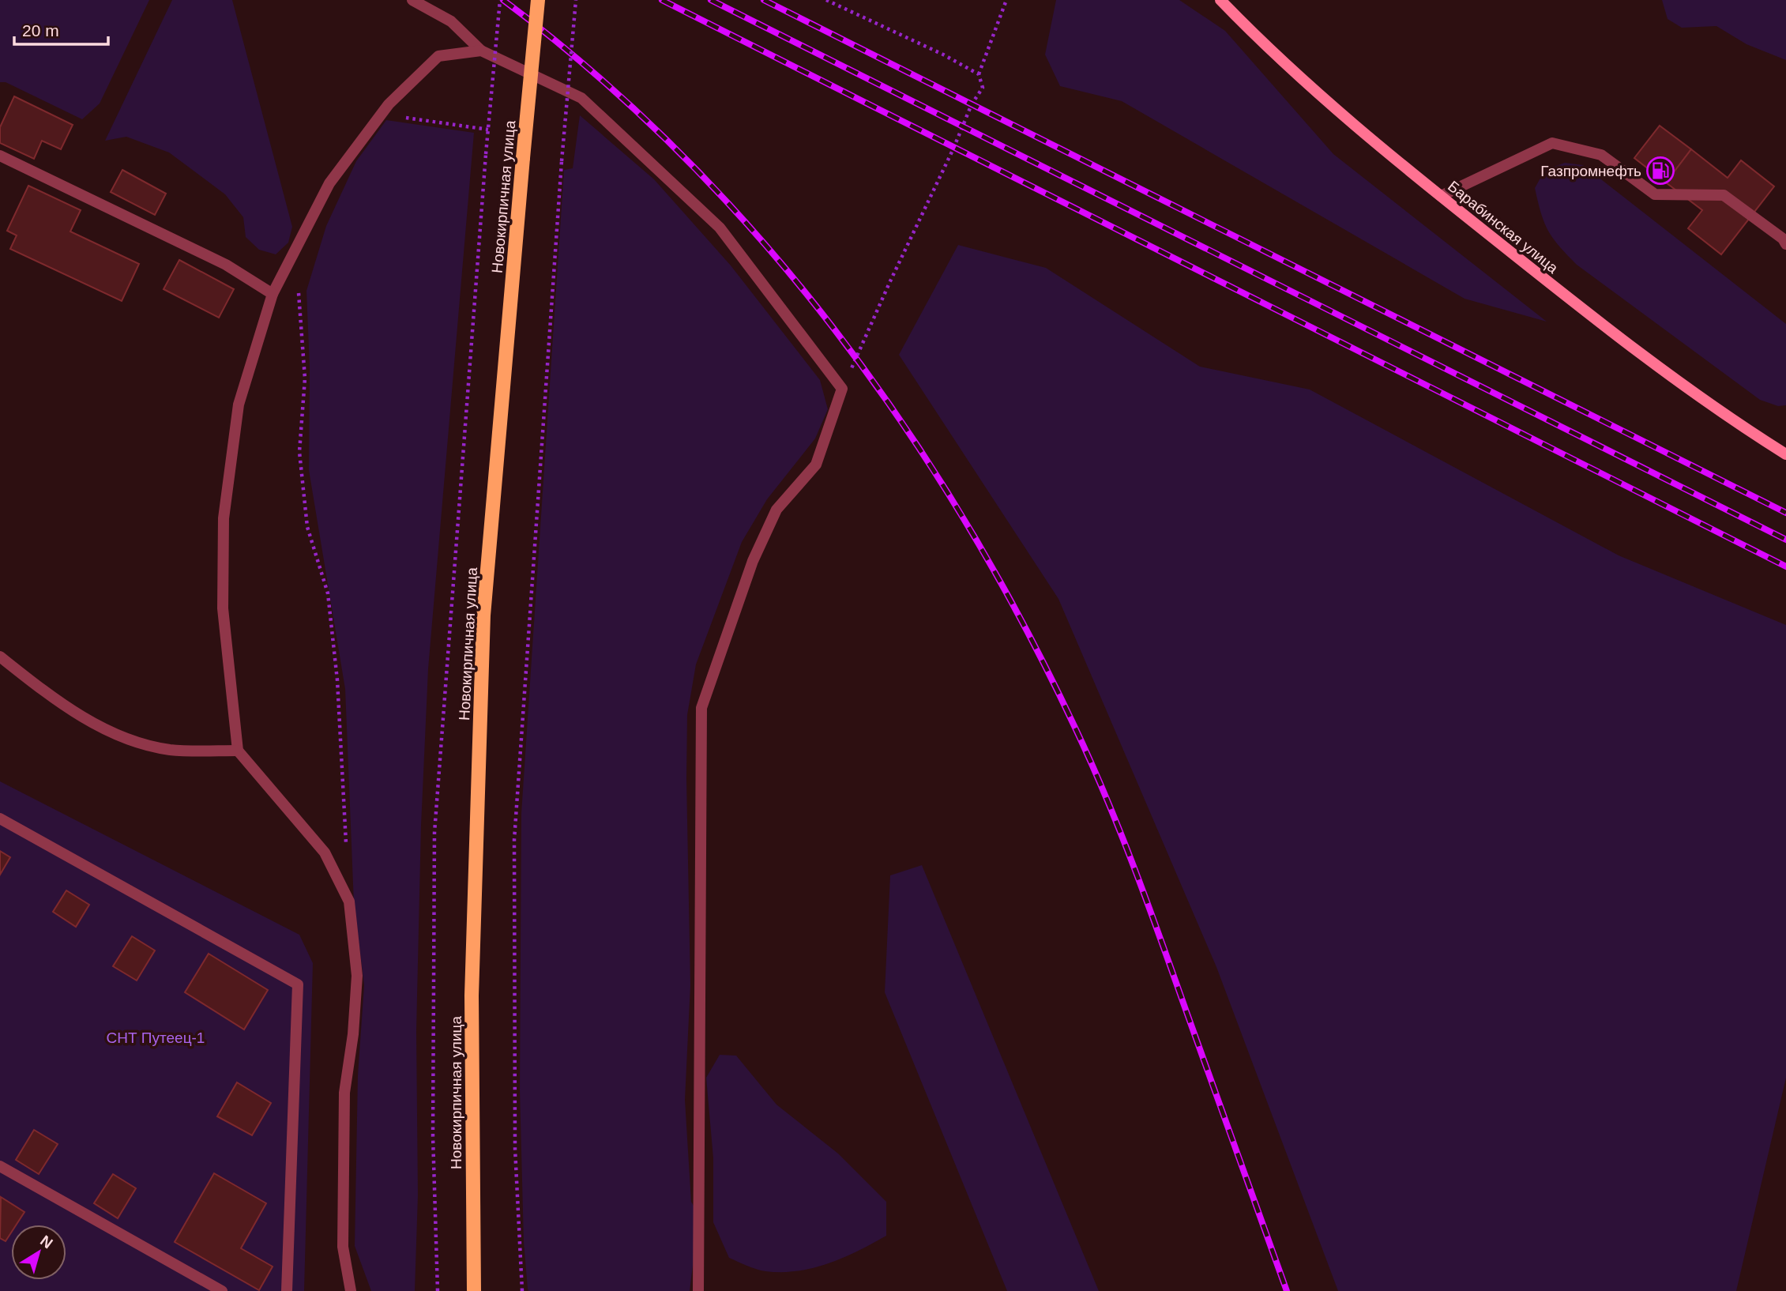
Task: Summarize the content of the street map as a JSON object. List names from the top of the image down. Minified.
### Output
{"streets":{"main road":["Новокирпичная улица","Барабинская улица"]},"parks":["СНТ Путеец-1"],"places":{"fuel station":["Газпромнефть"]},"scale_bar":"20 m","north":"top right"}
